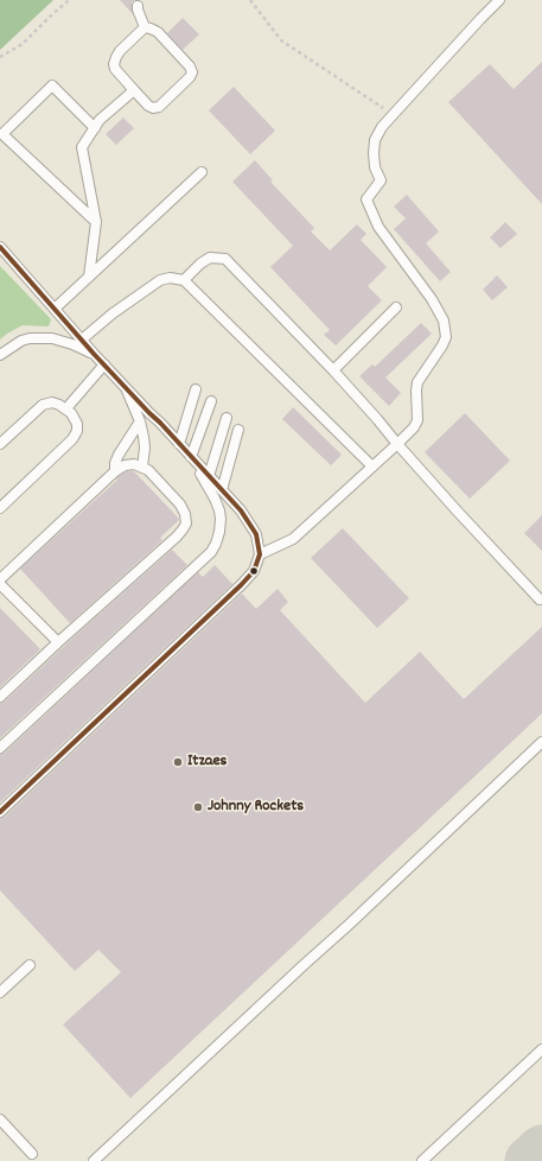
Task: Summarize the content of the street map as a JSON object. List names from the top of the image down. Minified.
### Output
{"places":["Itzaes","Johnny Rockets"]}
